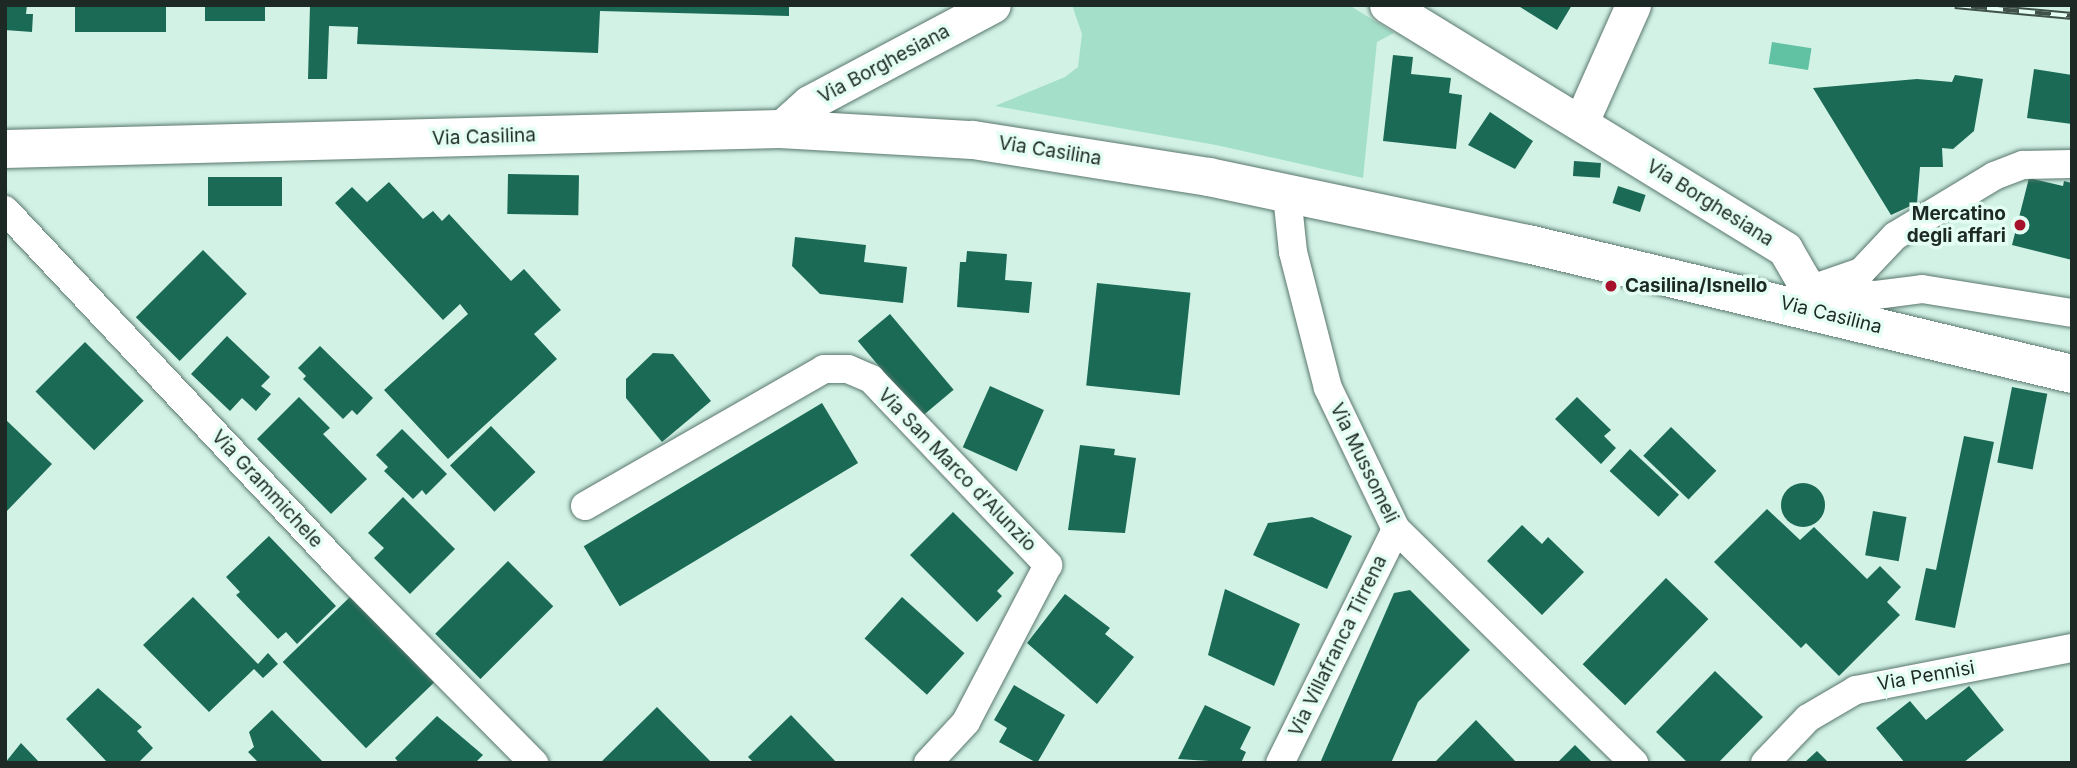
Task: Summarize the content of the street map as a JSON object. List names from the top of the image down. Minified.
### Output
{"streets":{"main road":["Via Casilina"],"street":["Via Borghesiana","Via Mussomeli","Via San Marco d'Alunzio","Via Grammichele","Via Villafranca Tirrena","Via Pennisi"]},"crossings":[["Via Borghesiana","Via Casilina"],["Via Casilina","Via Mussomeli"],["Via Mussomeli","Via Villafranca Tirrena"]],"places":["Mercatino degli affari","Casilina/Isnello"]}
